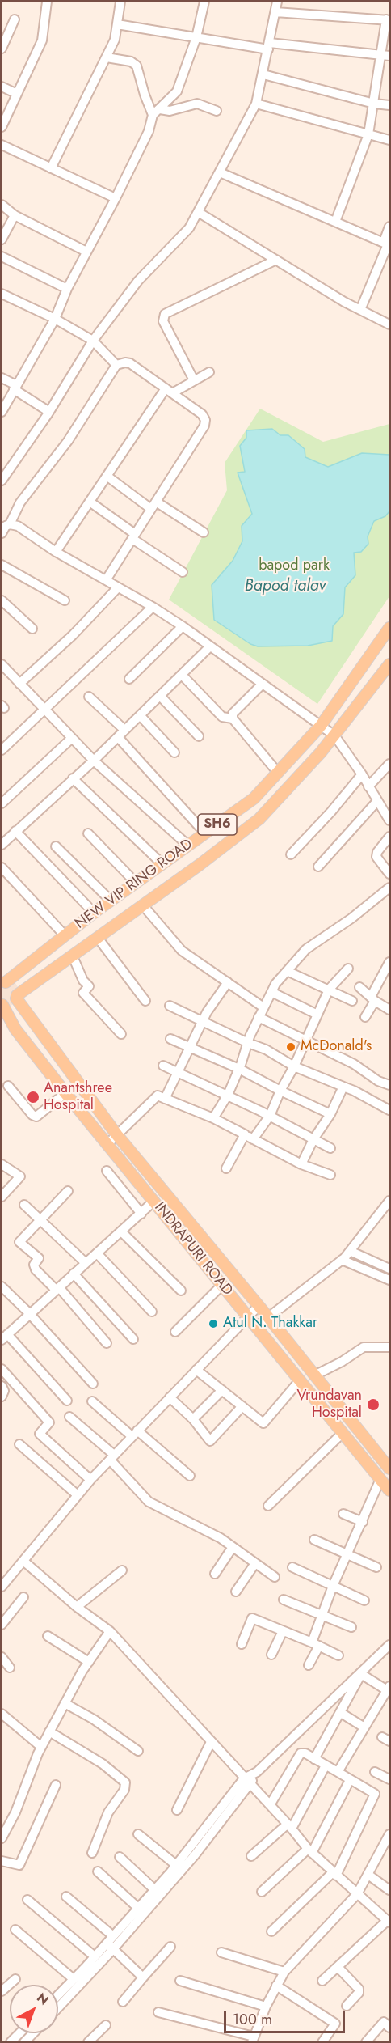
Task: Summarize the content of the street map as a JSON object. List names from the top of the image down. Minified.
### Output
{"streets":{"main road":["SH6","NEW VIP RING ROAD","INDRAPURI ROAD"]},"crossings":[["NEW VIP RING ROAD","INDRAPURI ROAD"]],"water":["Bapod talav"],"parks":["bapod park"],"places":["McDonald's","Anantshree Hospital","Atul N. Thakkar","Vrundavan Hospital"],"scale_bar":"100 m","north":"top right"}
